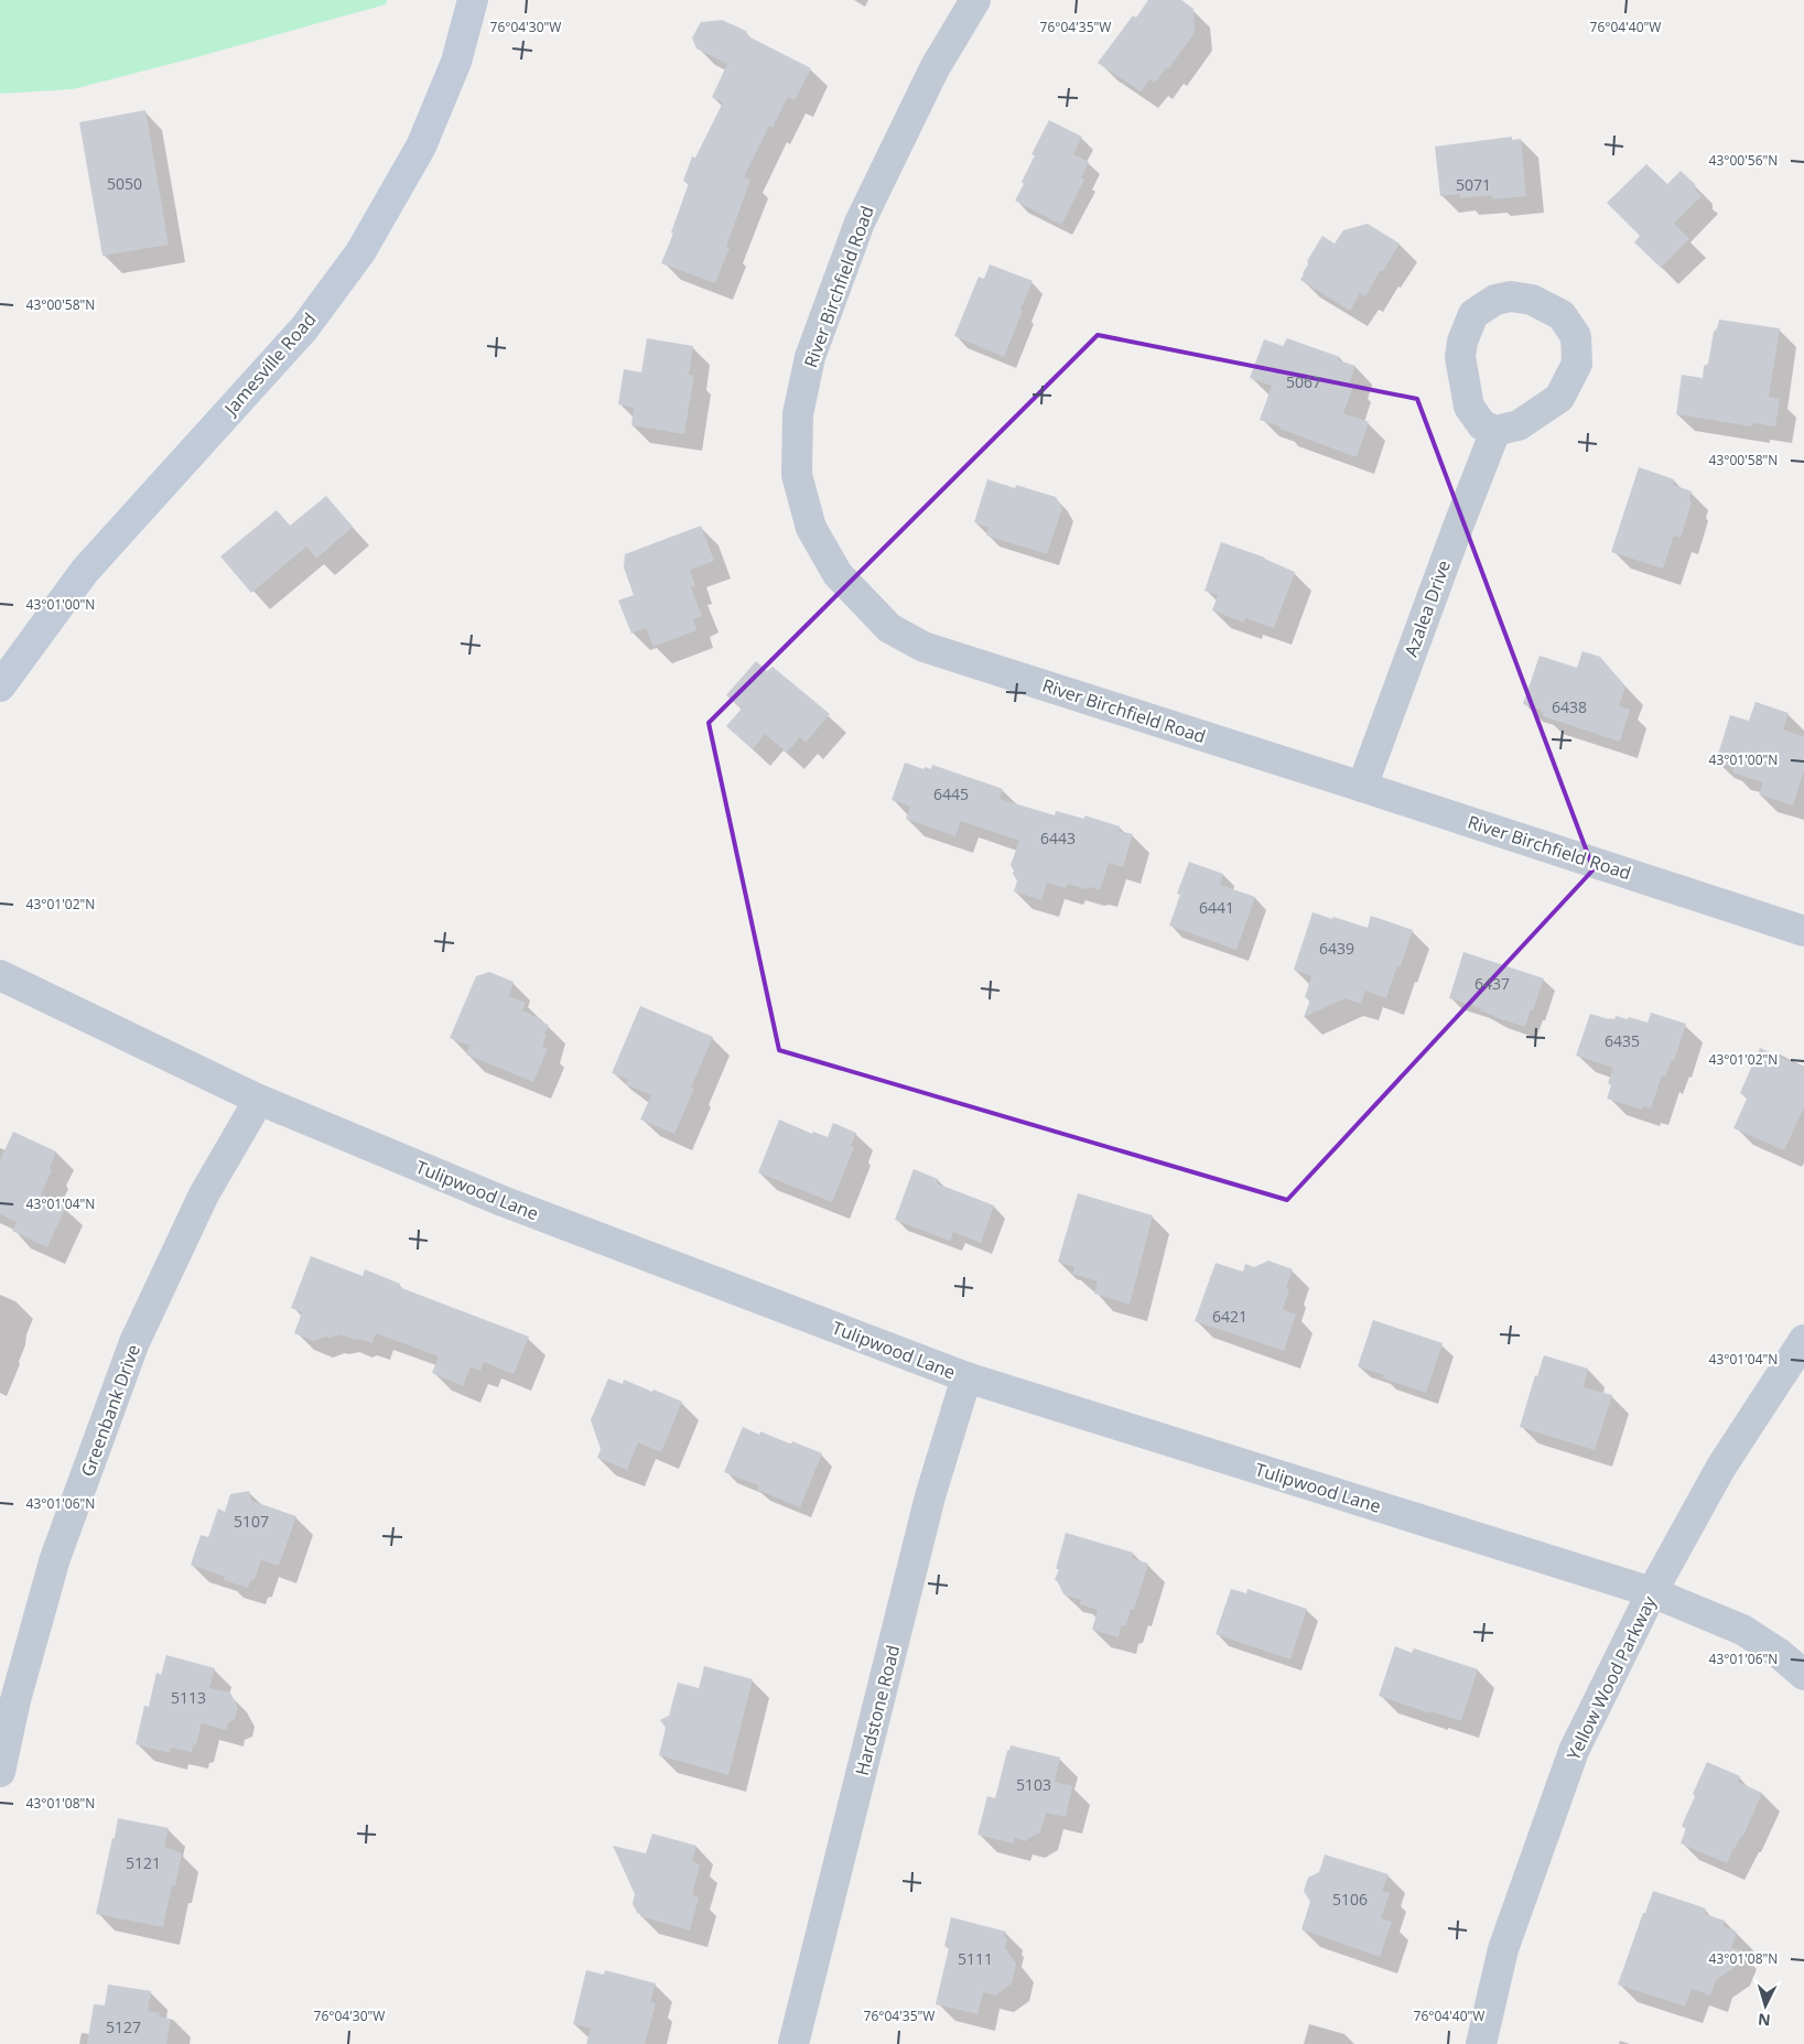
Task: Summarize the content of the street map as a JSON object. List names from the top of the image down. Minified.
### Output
{"streets":{"street":["River Birchfield Road","Jamesville Road","Azalea Drive","Tulipwood Lane","Greenbank Drive","Yellow Wood Parkway","Hardstone Road"]},"crossings":[["River Birchfield Road","Azalea Drive"],["Tulipwood Lane","Greenbank Drive"],["Tulipwood Lane","Yellow Wood Parkway"],["Tulipwood Lane","Hardstone Road"]],"house_numbers":["5050","5071","5067","6438","6445","6443","6441","6439","6437","6435","6421","5107","5113","5103","5121","5106","5111","5127"],"north":"bottom","coordinates":["76°04'30\"W","76°04'35\"W","76°04'40\"W","43°00'56\"N","43°00'58\"N","43°01'00\"N","43°01'02\"N","43°01'04\"N","43°01'06\"N","43°01'08\"N"]}
